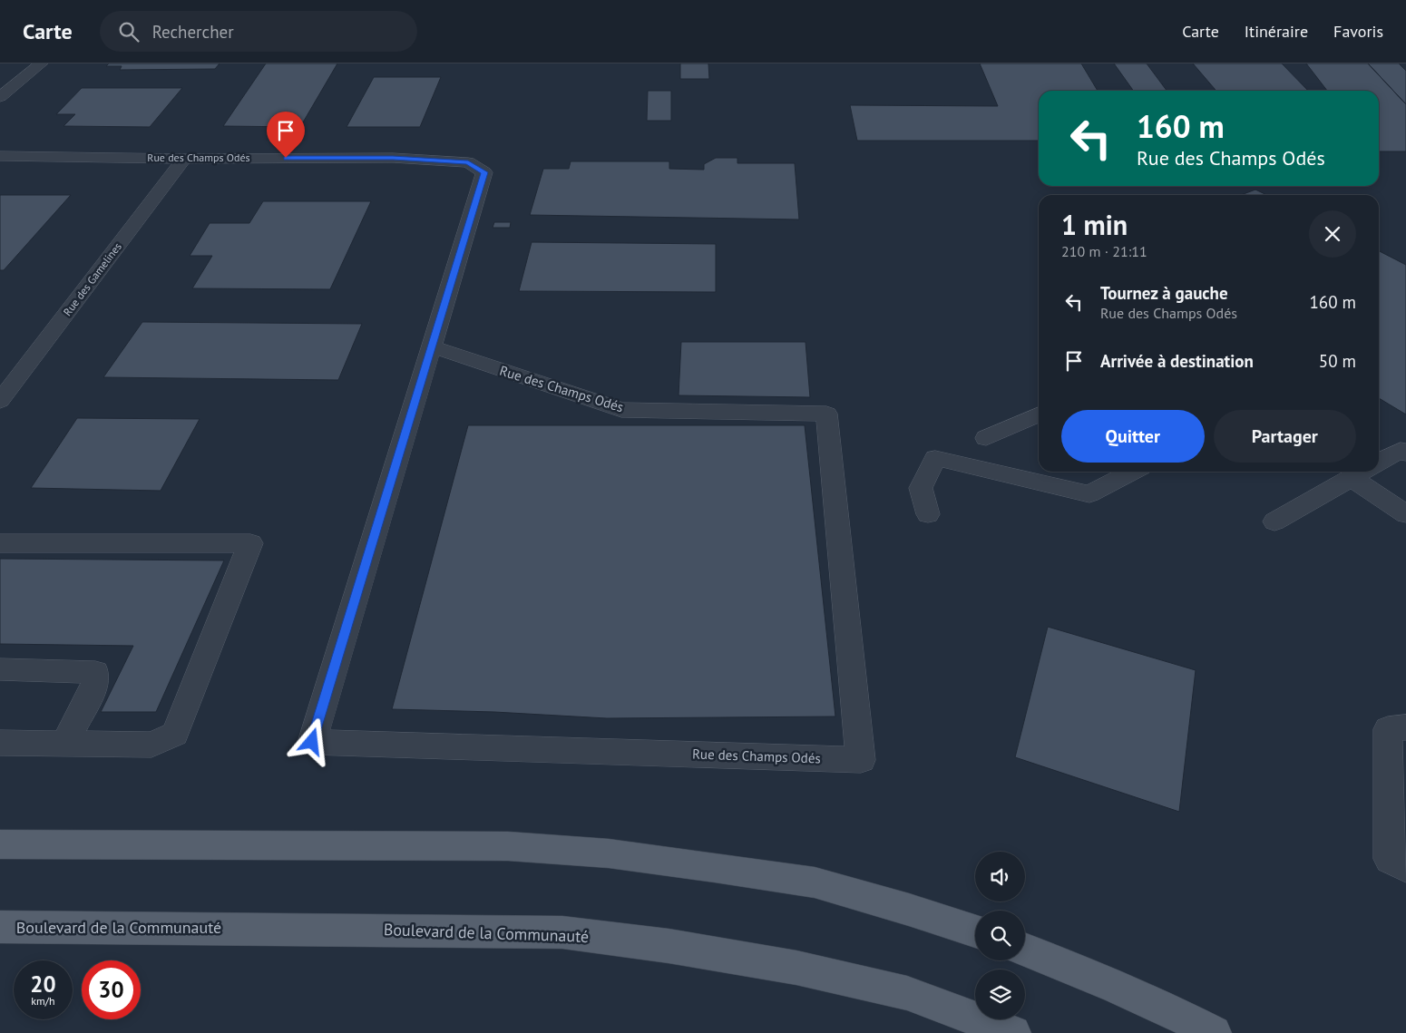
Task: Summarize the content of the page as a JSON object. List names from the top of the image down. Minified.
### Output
{"streets":{"main road":["Boulevard de la Communauté"],"street":["Rue des Champs Odés","Rue des Gamelines"]},"crossings":[["Rue des Champs Odés","Rue des Gamelines"]],"page":{"header":"Carte","search":"Rechercher","nav":["Carte","Itinéraire","Favoris"],"turn":["160 m","Rue des Champs Odés"],"heading":["1 min","210 m · 21:11"],"list":[{"name":"Tournez à gauche","note":"Rue des Champs Odés","value":"160 m"},{"name":"Arrivée à destination","value":"50 m"}],"buttons":["Quitter","Partager"],"speed":"20 km/h","limit":"30"}}
